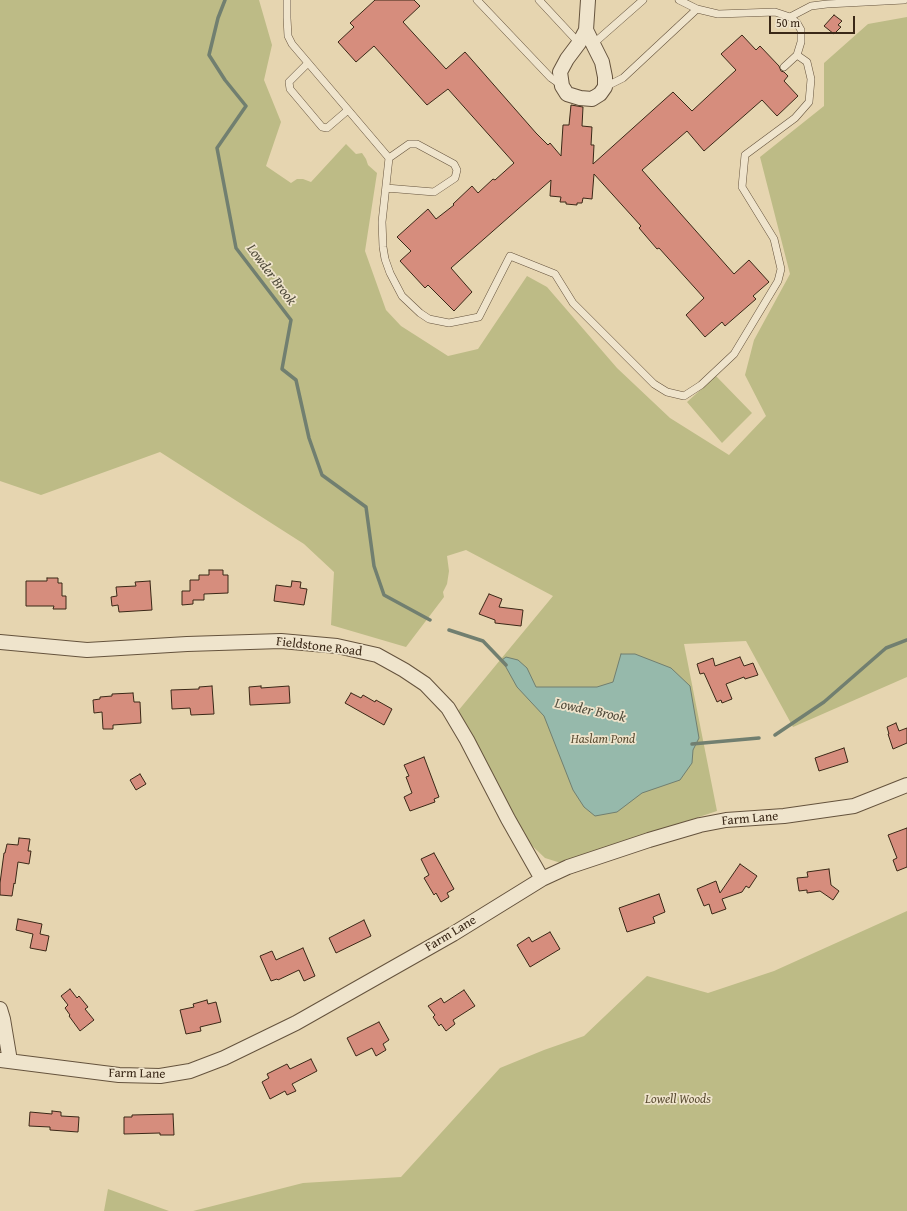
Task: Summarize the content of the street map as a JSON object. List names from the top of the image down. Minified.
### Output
{"streets":{"street":["Fieldstone Road","Farm Lane"]},"crossings":[["Fieldstone Road","Farm Lane"]],"water":["Lowder Brook"],"parks":["Haslam Pond","Lowell Woods"],"scale_bar":"50 m"}
